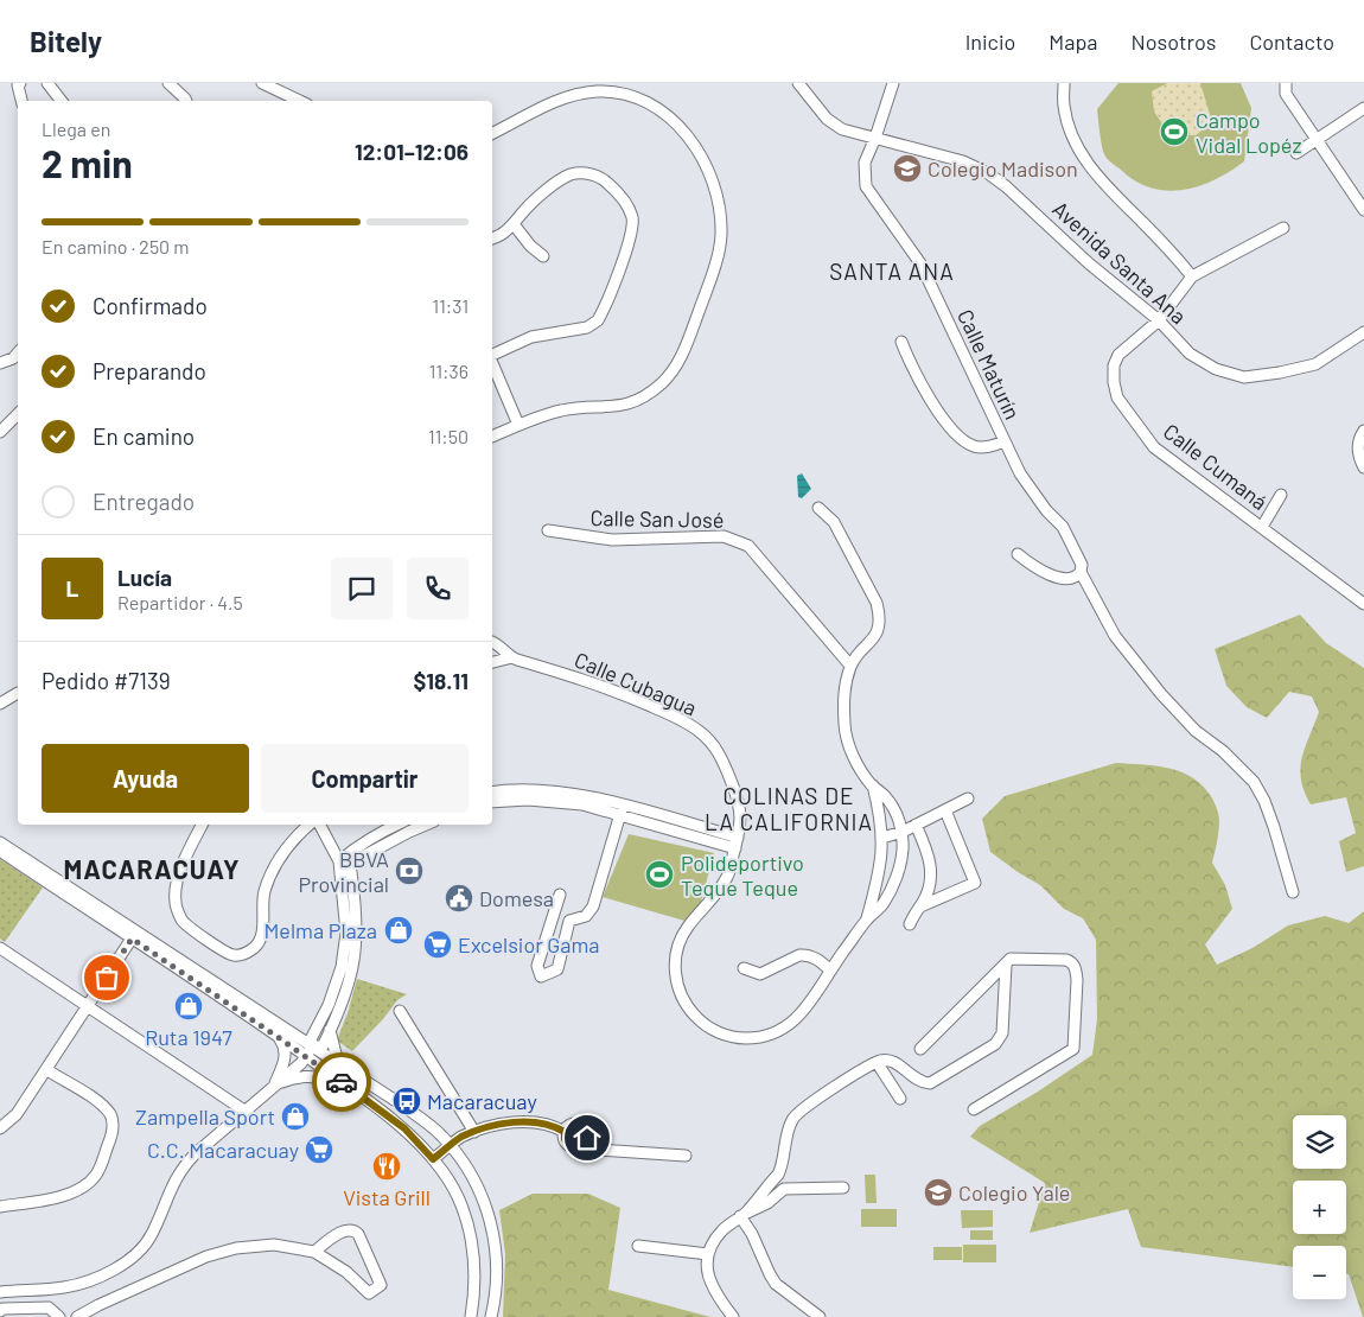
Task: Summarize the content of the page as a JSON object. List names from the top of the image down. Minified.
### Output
{"streets":{"street":["Avenida Santa Ana","Calle Maturín","Calle Cumaná","Calle San José","Calle Cubagua"]},"crossings":[["Avenida Santa Ana","Calle Maturín"],["Avenida Santa Ana","Calle Cumaná"]],"districts":["SANTA ANA","COLINAS DE LA CALIFORNIA","MACARACUAY"],"places":{"sports":["Campo Vidal Lopéz","Polideportivo Teque Teque"],"school or university":["Colegio Madison","Colegio Yale"],"bank":["BBVA Provincial"],"public building":["Domesa"],"shop":["Melma Plaza","Ruta 1947","Zampella Sport"],"supermarket":["Excelsior Gama","C.C. Macaracuay"],"bus stop":["Macaracuay"],"restaurant":["Vista Grill"]},"page":{"header":"Bitely","nav":["Inicio","Mapa","Nosotros","Contacto"],"heading":["2 min","Llega en","12:01–12:06"],"panel":["Lucía","Repartidor · 4.5","Pedido #7139","$18.11"],"bar":"En camino · 250 m","list":[["Confirmado","11:31"],["Preparando","11:36"],["En camino","11:50"],"Entregado"],"round":"L","buttons":["Ayuda","Compartir"],"map_buttons":["+","−"]}}
